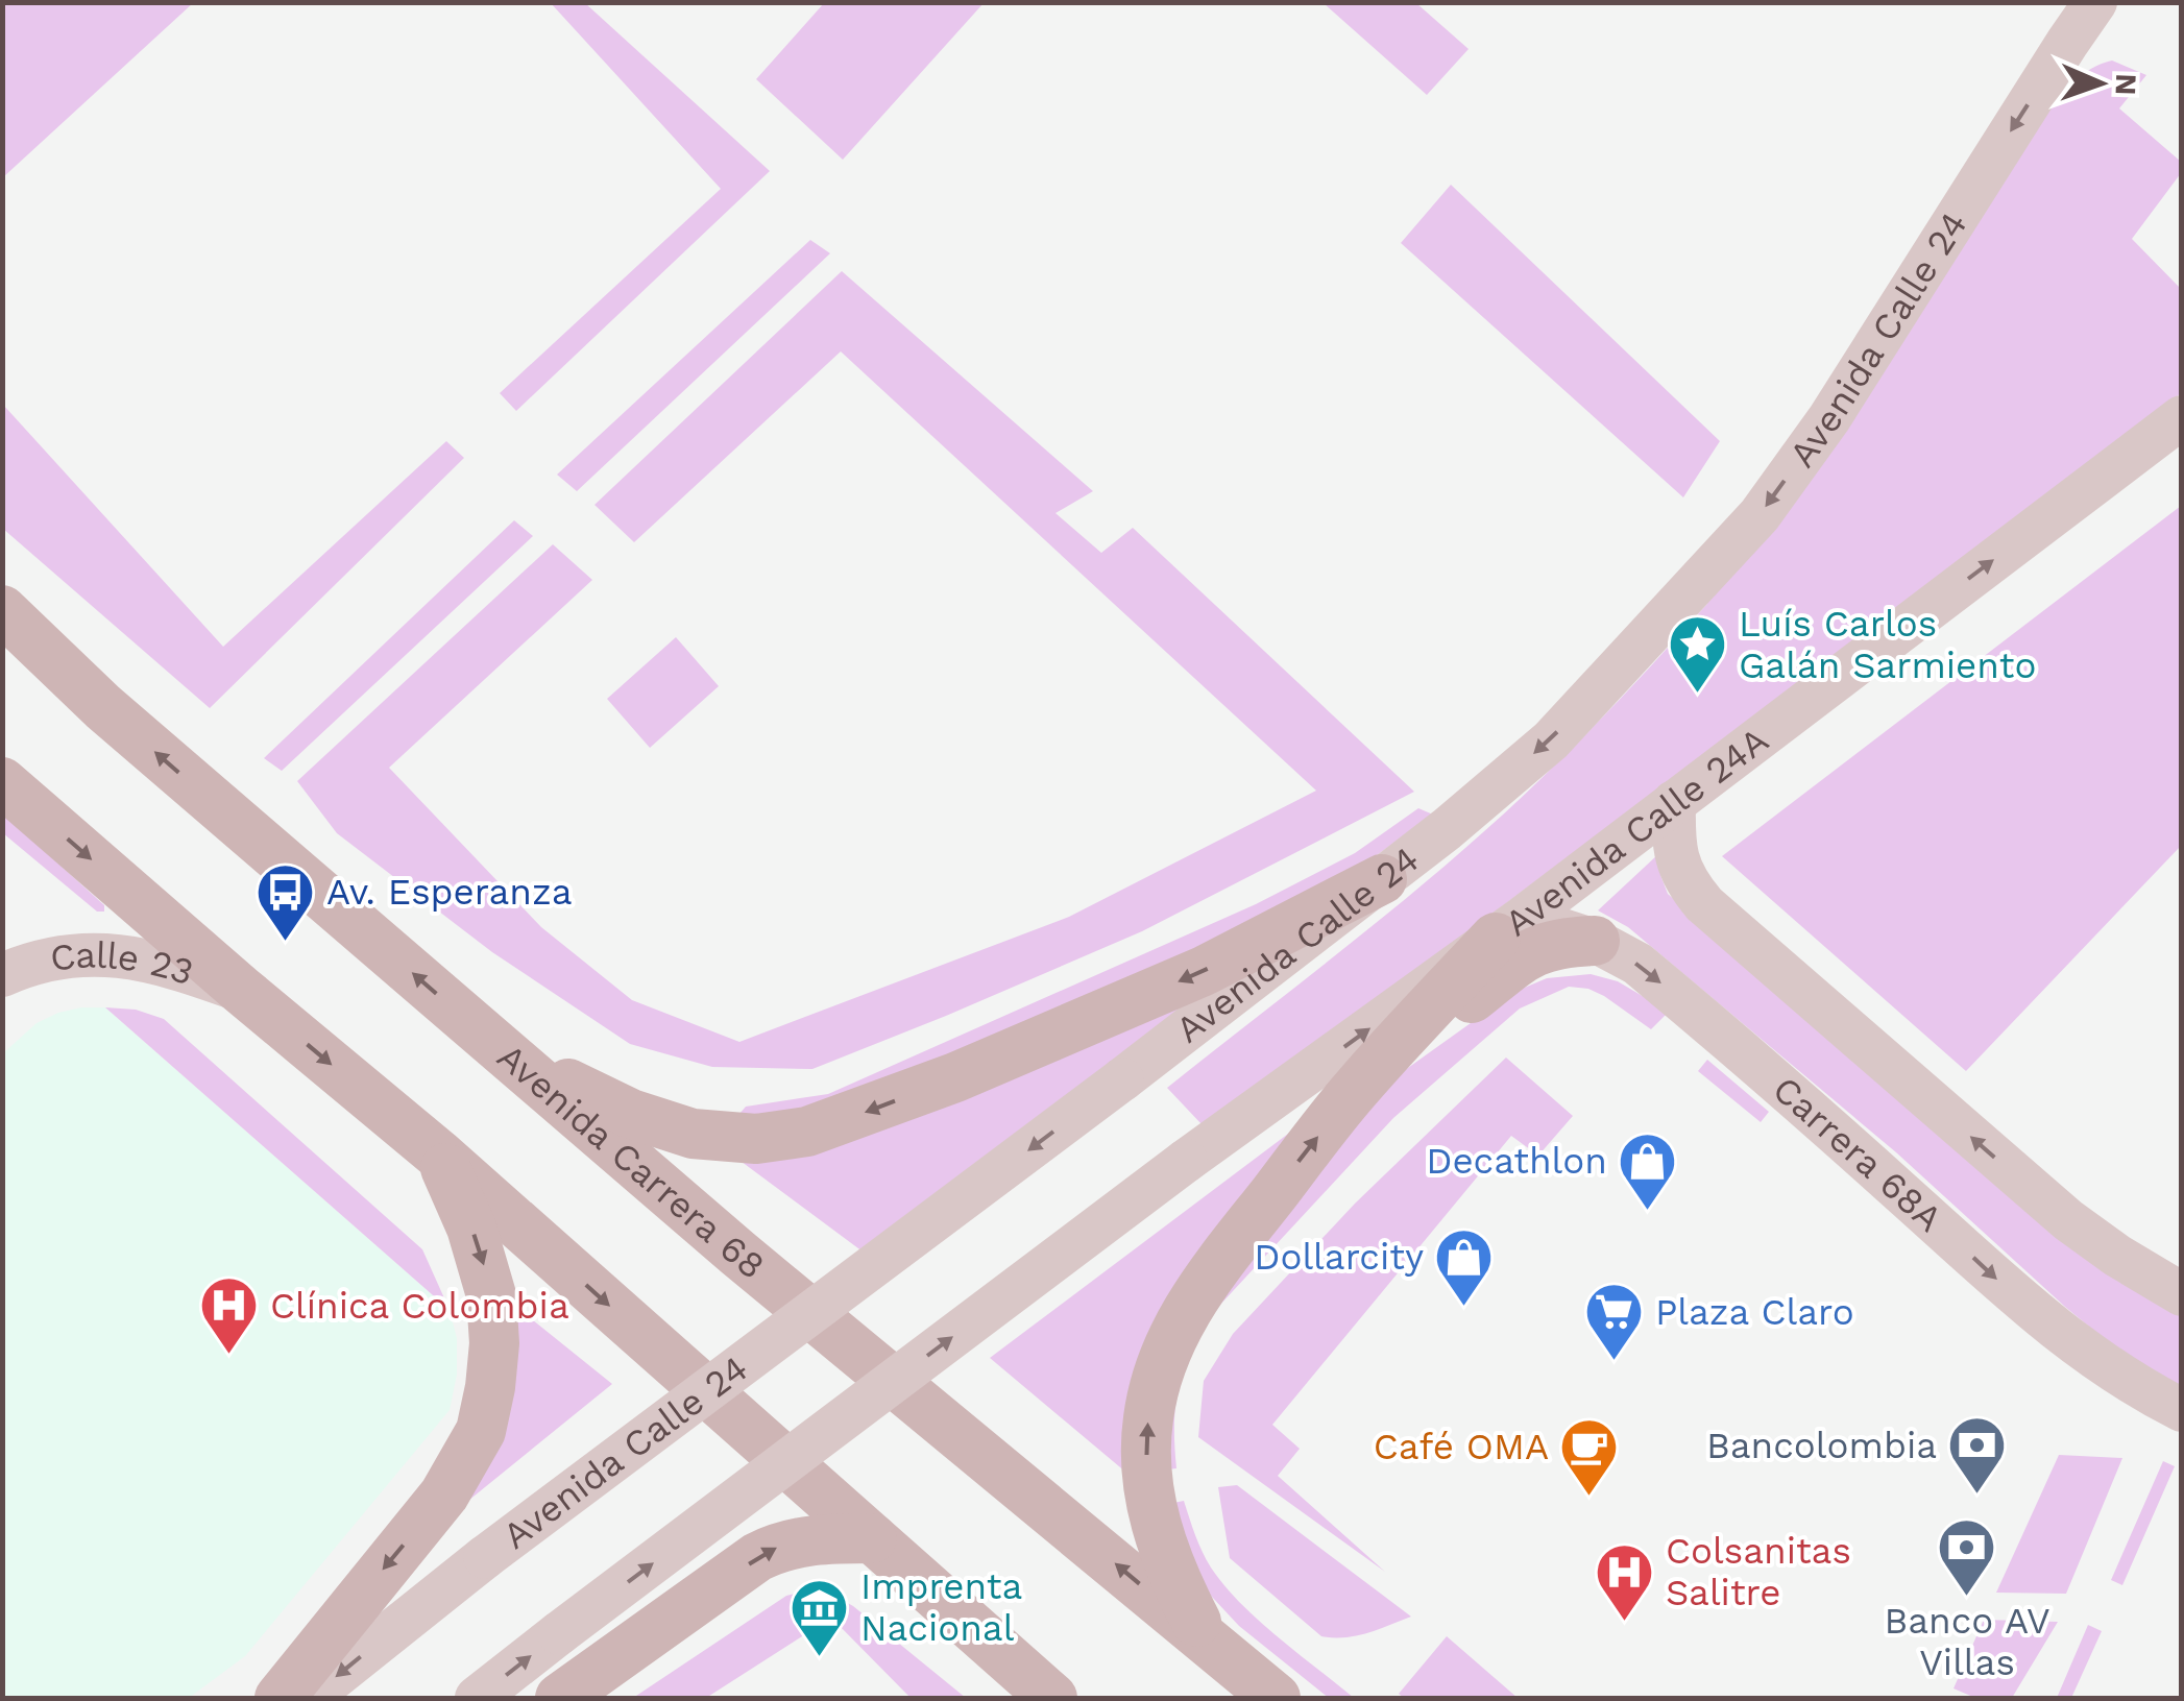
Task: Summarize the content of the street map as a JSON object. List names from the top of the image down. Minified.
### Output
{"streets":{"main road":["Avenida Calle 24","Avenida Calle 24A","Calle 23","Carrera 68A","Avenida Carrera 68"]},"crossings":[["Avenida Calle 24A","Carrera 68A"]],"places":{"place":["Luís Carlos Galán Sarmiento"],"bus stop":["Av. Esperanza"],"shop":["Decathlon","Dollarcity"],"hospital":["Clínica Colombia","Colsanitas Salitre"],"supermarket":["Plaza Claro"],"bank":["Bancolombia","Banco AV Villas"],"cafe":["Café OMA"],"museum":["Imprenta Nacional"]},"north":"right"}
